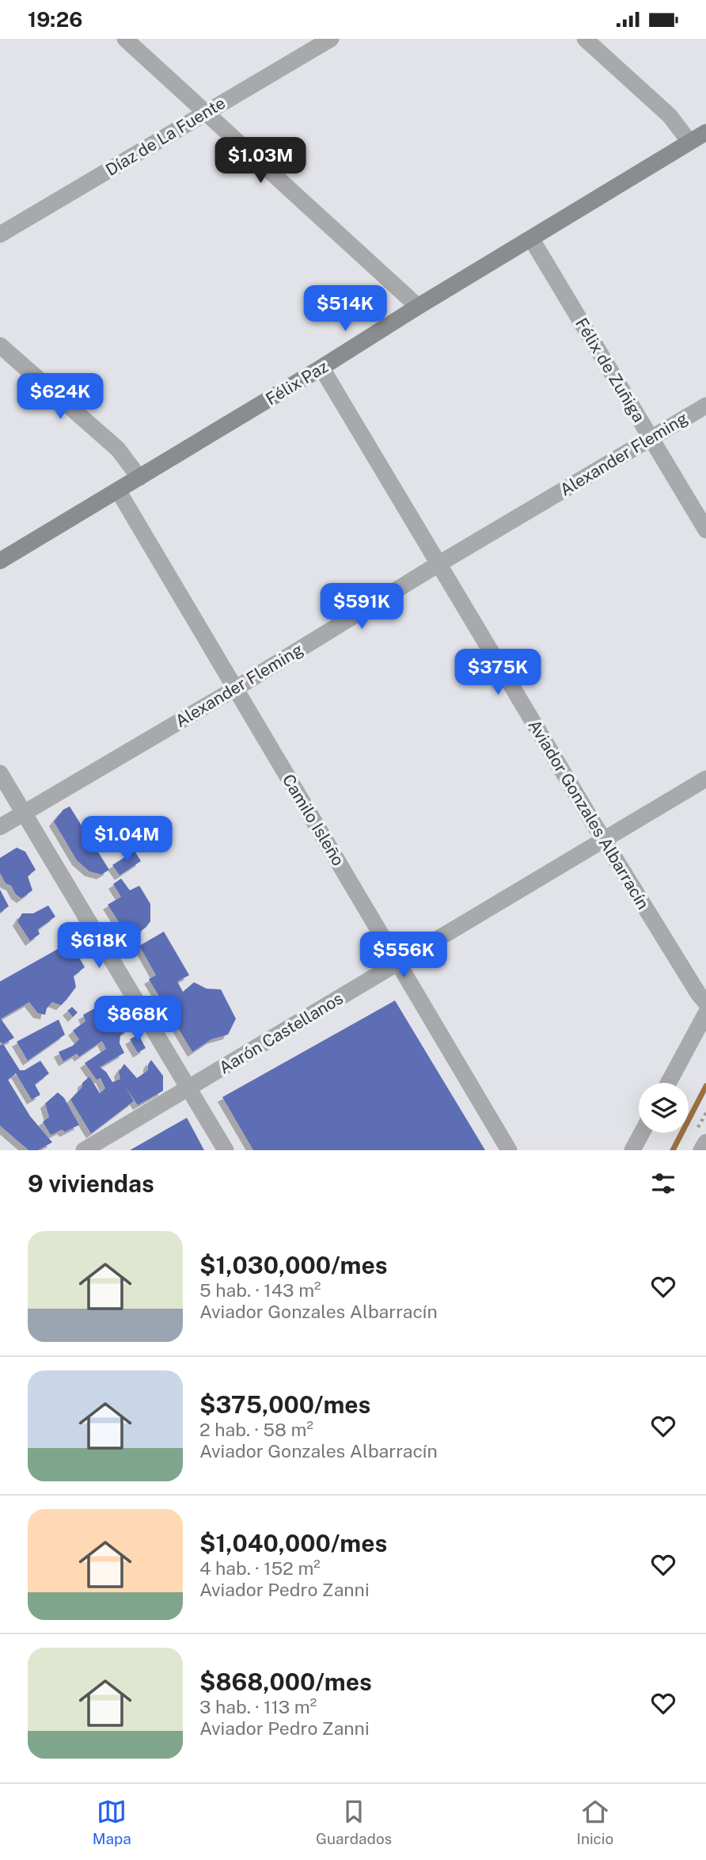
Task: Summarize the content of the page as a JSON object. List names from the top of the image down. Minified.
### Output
{"streets":{"main road":["Félix Paz"],"street":["Díaz de La Fuente","Félix de Zuñiga","Alexander Fleming","Aviador Gonzales Albarracín","Camilo Isleño","Aarón Castellanos"]},"crossings":[["Félix de Zuñiga","Félix Paz"],["Félix de Zuñiga","Alexander Fleming"],["Félix Paz","Aviador Gonzales Albarracín"],["Félix Paz","Camilo Isleño"],["Alexander Fleming","Aviador Gonzales Albarracín"],["Alexander Fleming","Camilo Isleño"],["Aviador Gonzales Albarracín","Aarón Castellanos"],["Camilo Isleño","Aarón Castellanos"]],"page":{"status":"19:26","price":["$1.03M","$514K","$624K","$591K","$375K","$1.04M","$618K","$556K","$868K"],"heading":"9 viviendas","list":[{"name":"$1,030,000/mes","note":"5 hab. · 143 m² · Aviador Gonzales Albarracín"},{"name":"$375,000/mes","note":"2 hab. · 58 m² · Aviador Gonzales Albarracín"},{"name":"$1,040,000/mes","note":"4 hab. · 152 m² · Aviador Pedro Zanni"},{"name":"$868,000/mes","note":"3 hab. · 113 m² · Aviador Pedro Zanni"}],"tabs":["Mapa","Guardados","Inicio"]}}
